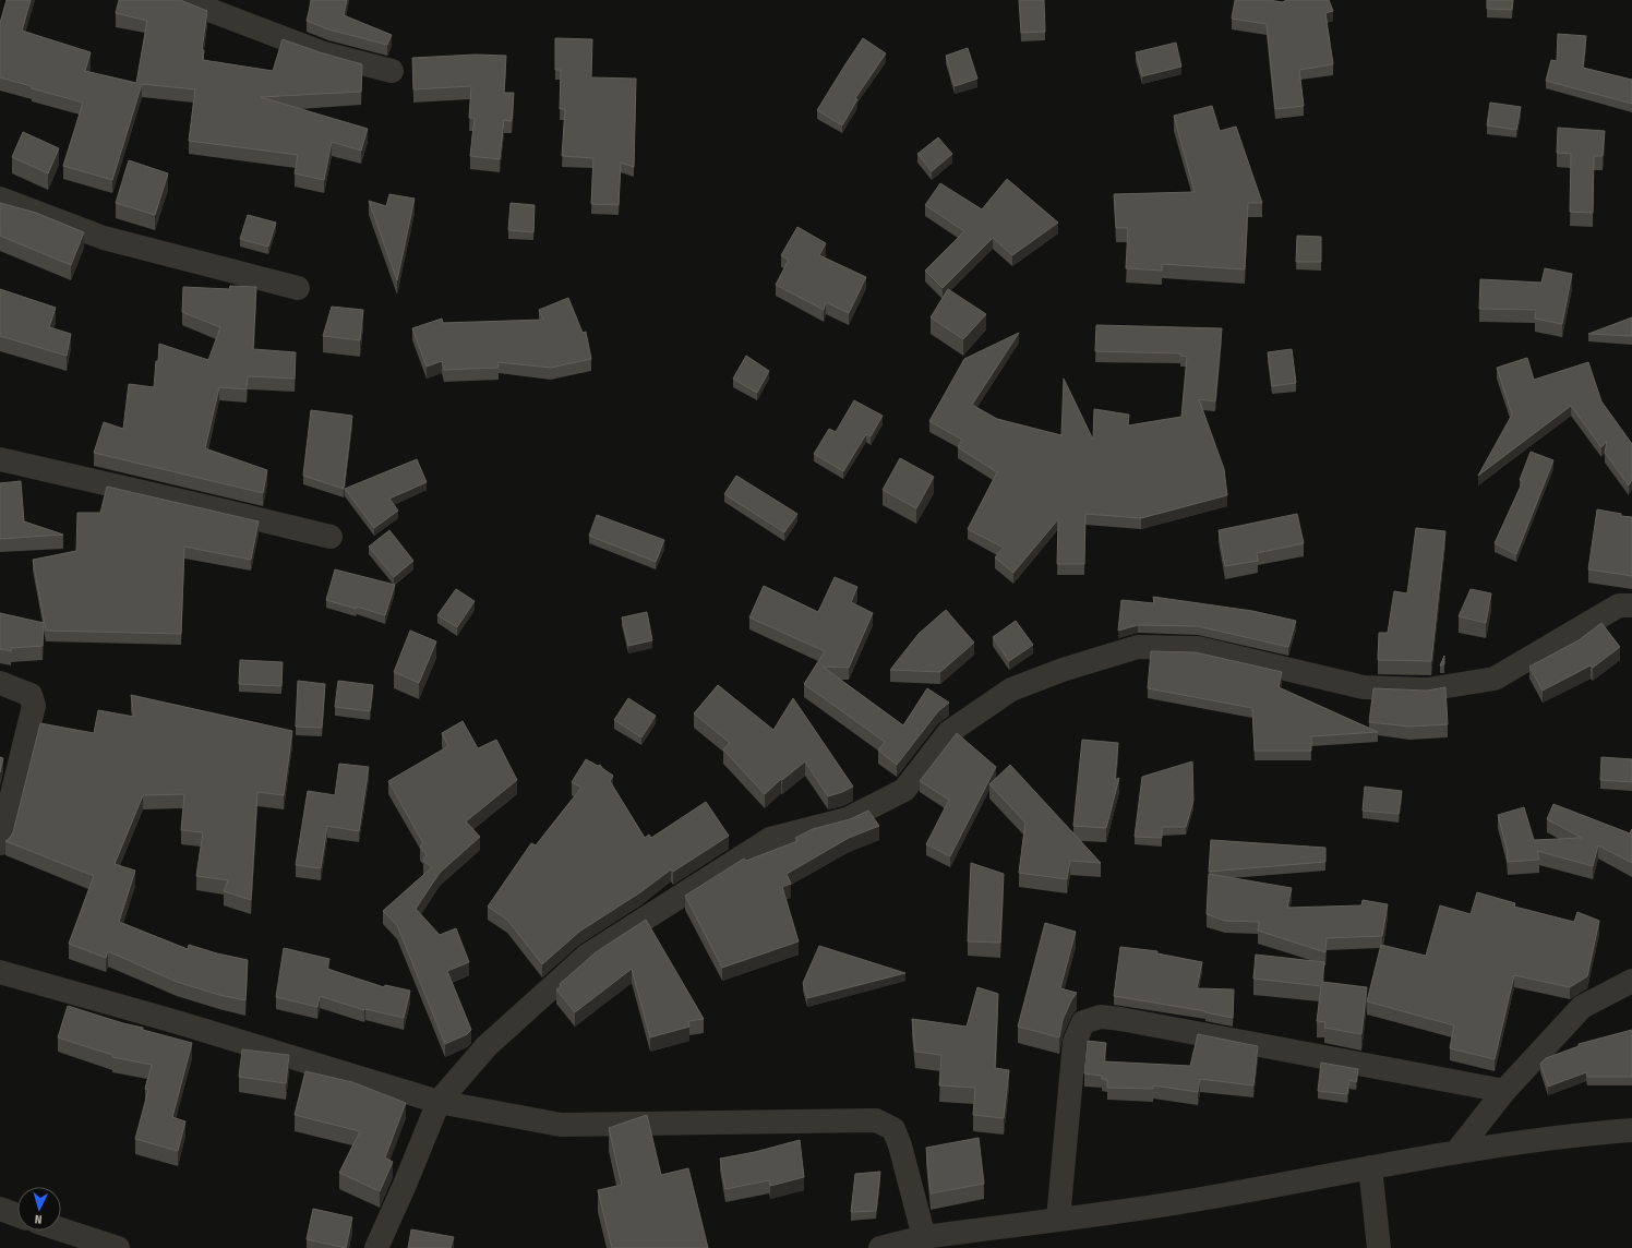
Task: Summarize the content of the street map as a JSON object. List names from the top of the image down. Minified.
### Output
{"north":"bottom"}
